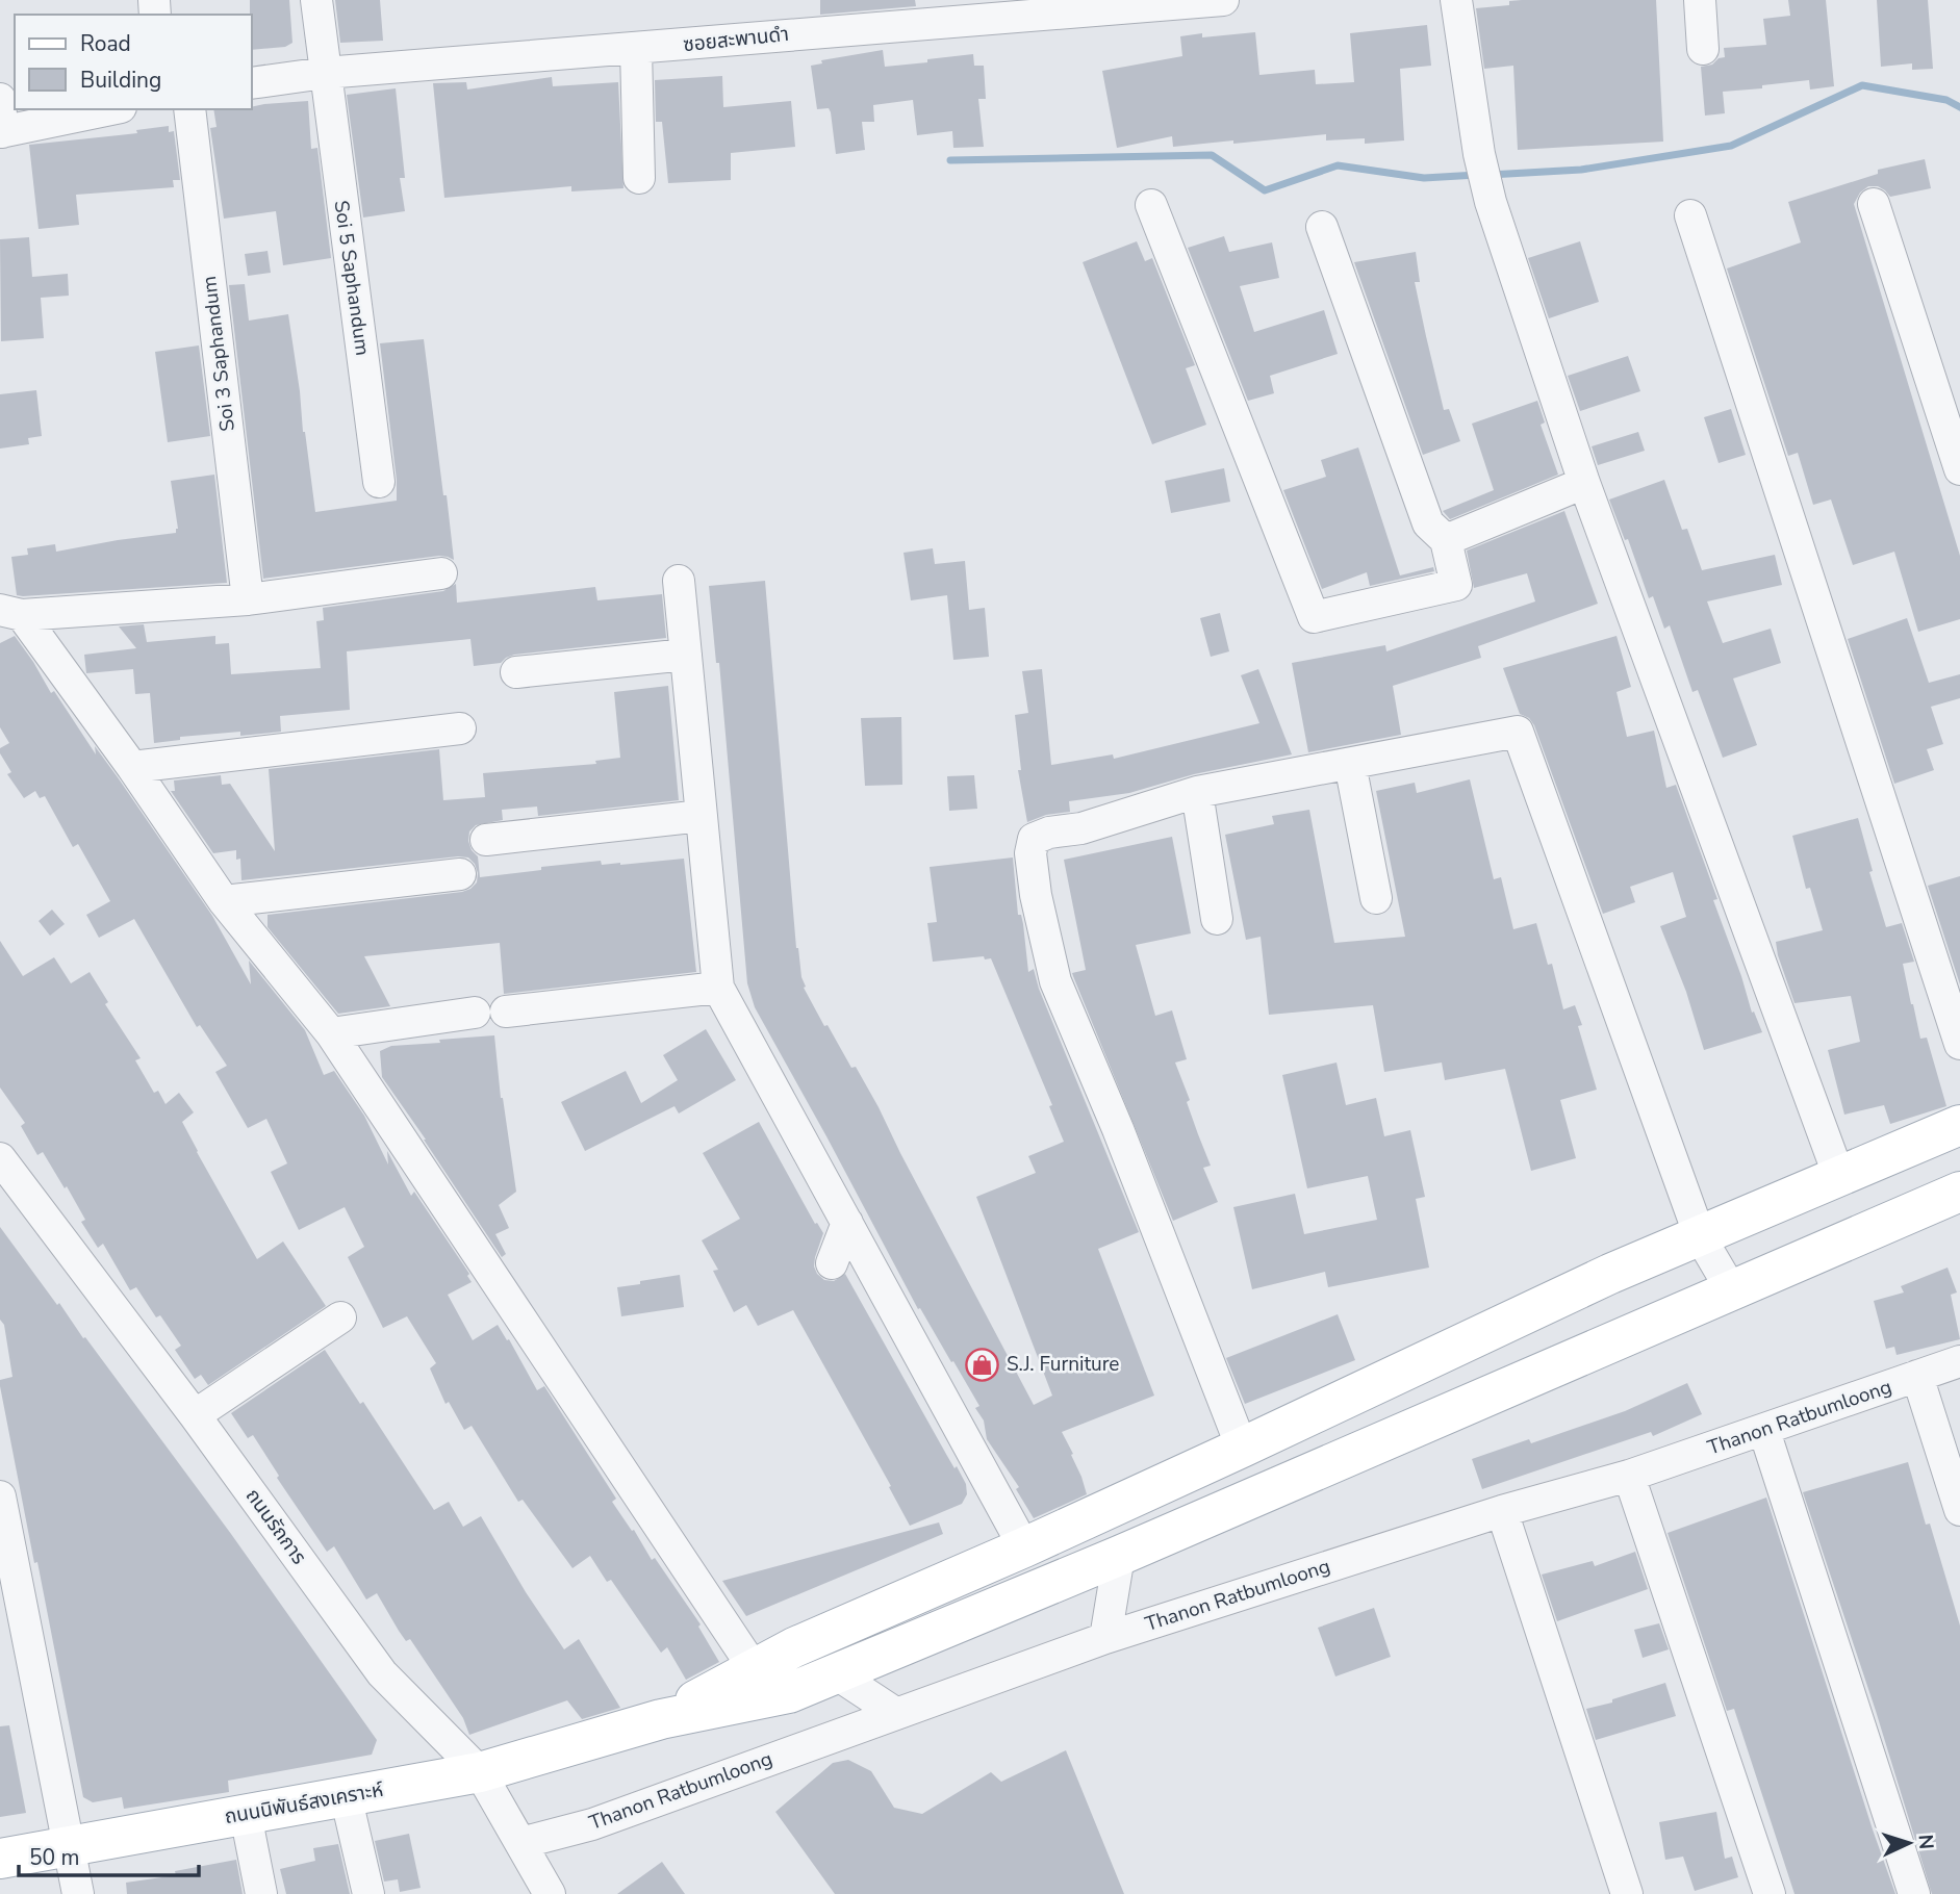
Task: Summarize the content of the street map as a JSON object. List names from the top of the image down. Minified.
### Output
{"streets":{"main road":["ถนนนิพันธ์สงเคราะห์"],"street":["ซอยสะพานดำ","Soi 5 Saphandum","Soi 3 Saphandum","Thanon Ratbumloong","ถนนรัถการ"]},"crossings":[["ซอยสะพานดำ","Soi 5 Saphandum"],["Thanon Ratbumloong","ถนนรัถการ"],["ถนนรัถการ","ถนนนิพันธ์สงเคราะห์"]],"places":{"shop":["S.J. Furniture"]},"legend":["Road","Building"],"scale_bar":"50 m","north":"right"}
